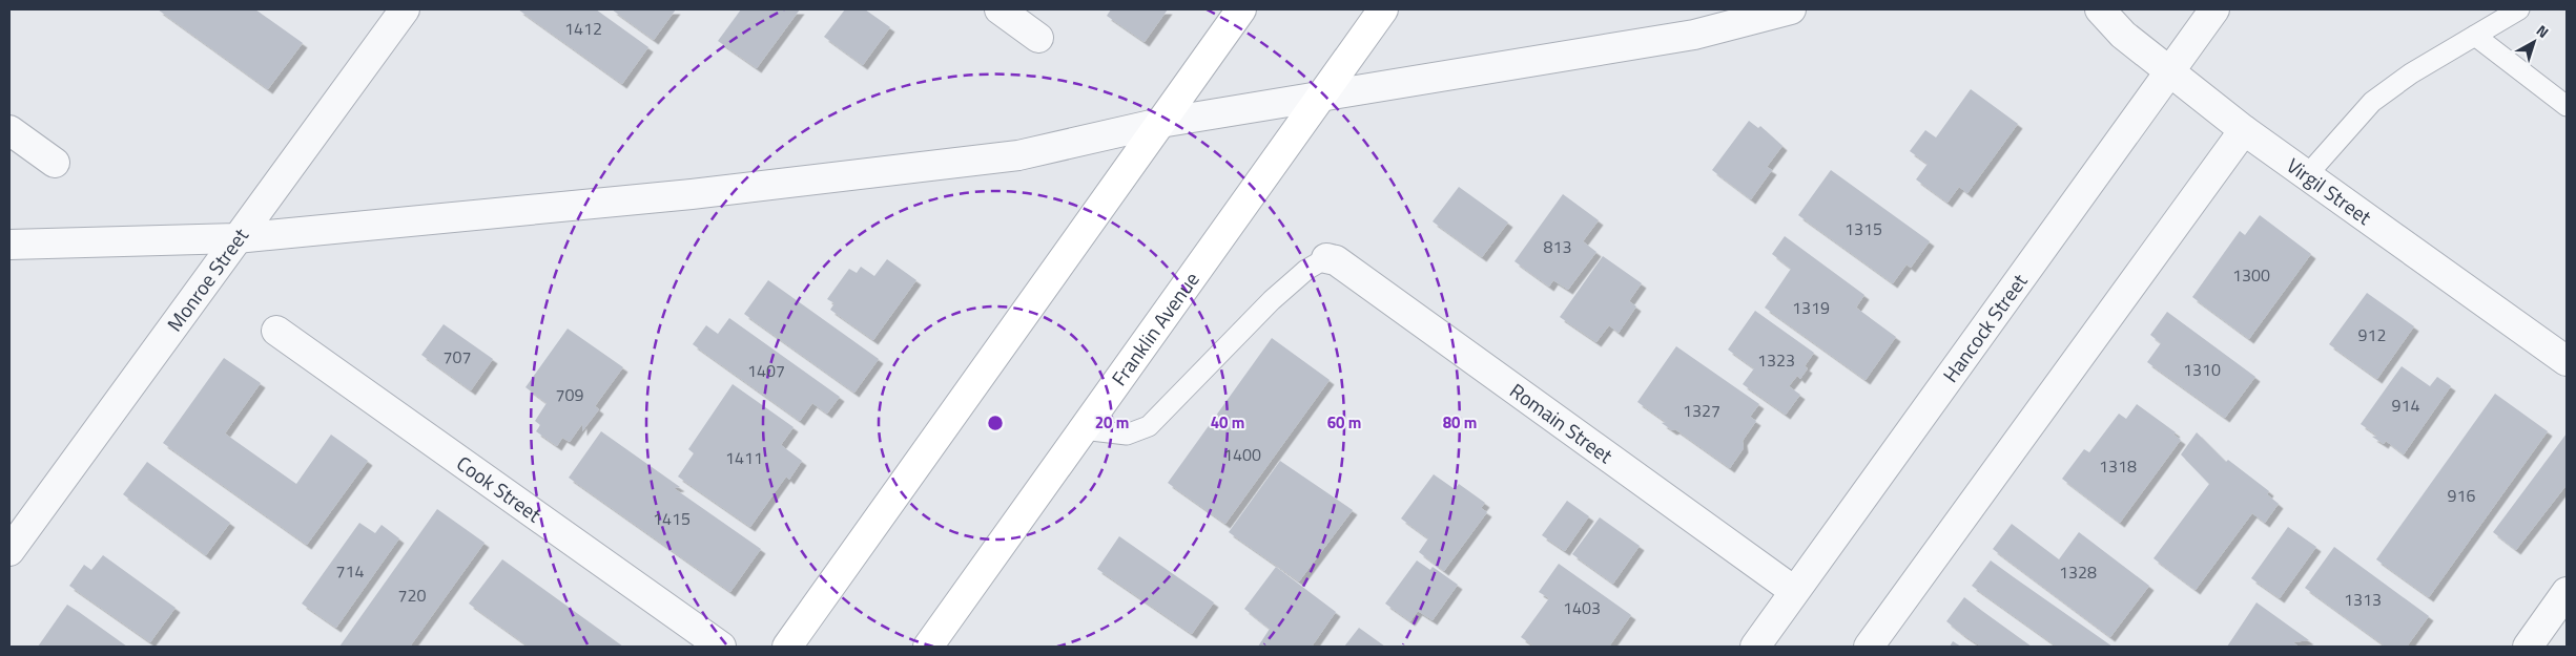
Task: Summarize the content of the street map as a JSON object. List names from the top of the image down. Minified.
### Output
{"streets":{"main road":["Franklin Avenue"],"street":["Virgil Street","Monroe Street","Hancock Street","Romain Street","Cook Street"]},"crossings":[["Virgil Street","Hancock Street"],["Hancock Street","Romain Street"]],"house_numbers":["1412","1315","813","1300","1319","912","707","1323","1310","1407","709","914","1327","1400","1411","1318","916","1415","714","1328","720","1313","1403"],"north":"top right","rings":["20 m","40 m","60 m","80 m"]}
